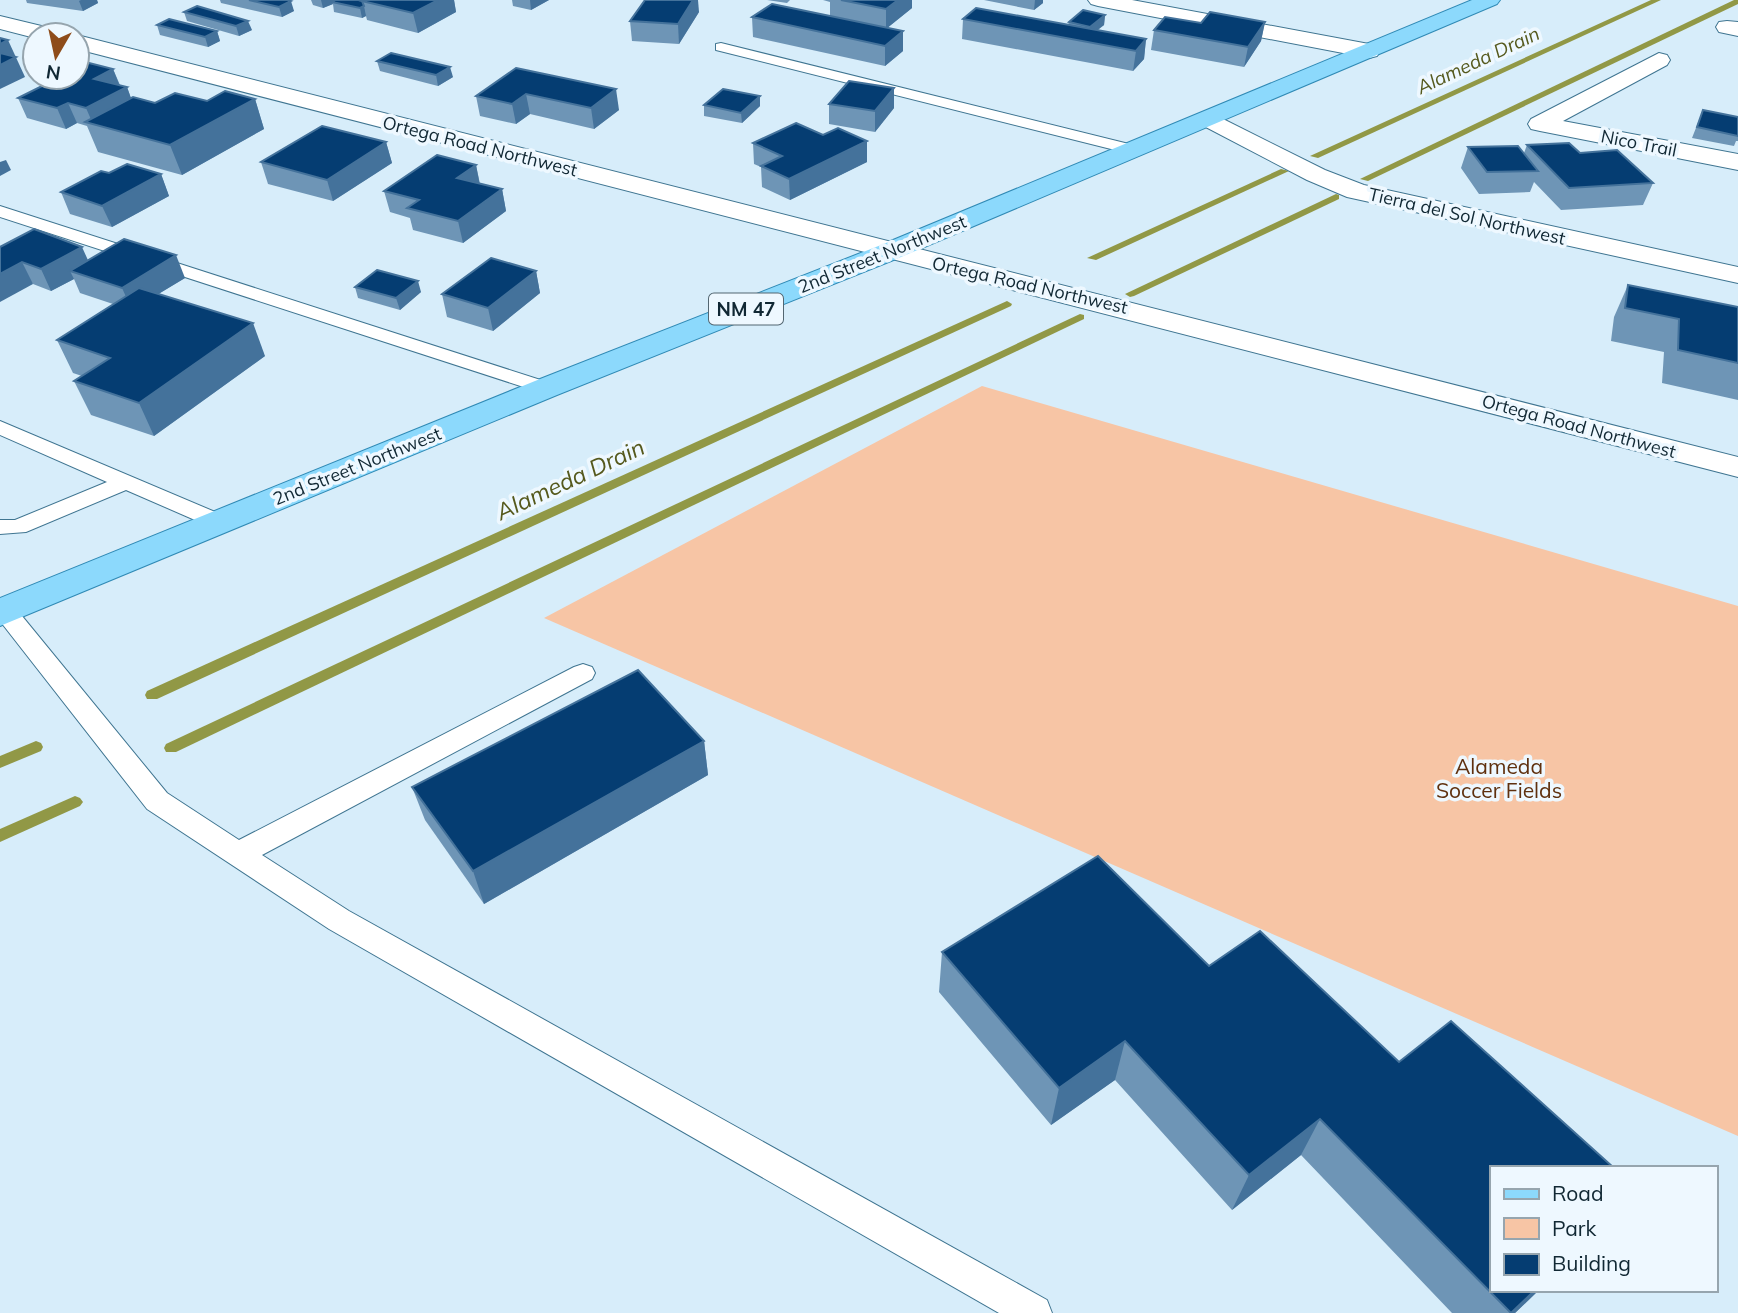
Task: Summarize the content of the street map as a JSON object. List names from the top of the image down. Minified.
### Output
{"streets":{"main road":["2nd Street Northwest","NM 47"],"street":["Nico Trail","Ortega Road Northwest","Tierra del Sol Northwest"]},"crossings":[["Ortega Road Northwest","2nd Street Northwest"],["Tierra del Sol Northwest","2nd Street Northwest"]],"water":["Alameda Drain"],"parks":["Alameda Soccer Fields"],"legend":["Road","Park","Building"],"north":"bottom"}
